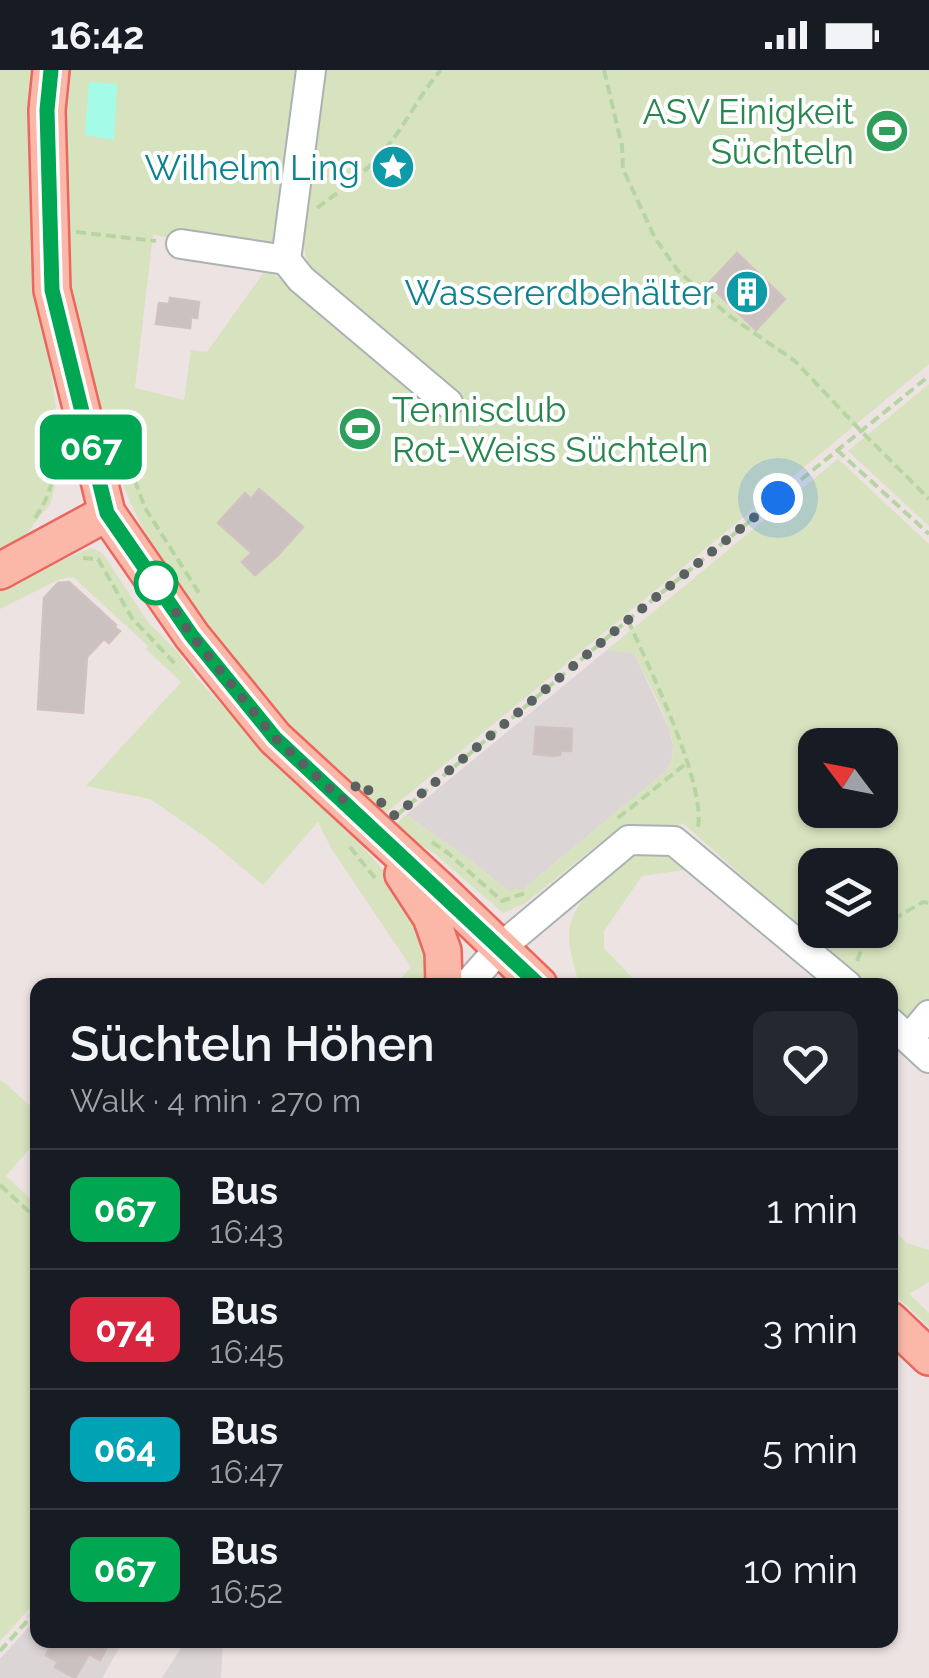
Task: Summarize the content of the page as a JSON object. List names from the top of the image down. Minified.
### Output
{"places":{"sports":["ASV Einigkeit Süchteln","Tennisclub Rot-Weiss Süchteln"],"place":["Wilhelm Ling"],"building":["Wassererdbehälter"]},"lines":["bus line 067"],"north":"top left","page":{"status":"16:42","on_map":"067","heading":["Süchteln Höhen","Walk · 4 min · 270 m"],"list":[{"mark":"067","name":"Bus","note":"16:43","value":"1 min"},{"mark":"074","name":"Bus","note":"16:45","value":"3 min"},{"mark":"064","name":"Bus","note":"16:47","value":"5 min"},{"mark":"067","name":"Bus","note":"16:52","value":"10 min"}]}}
